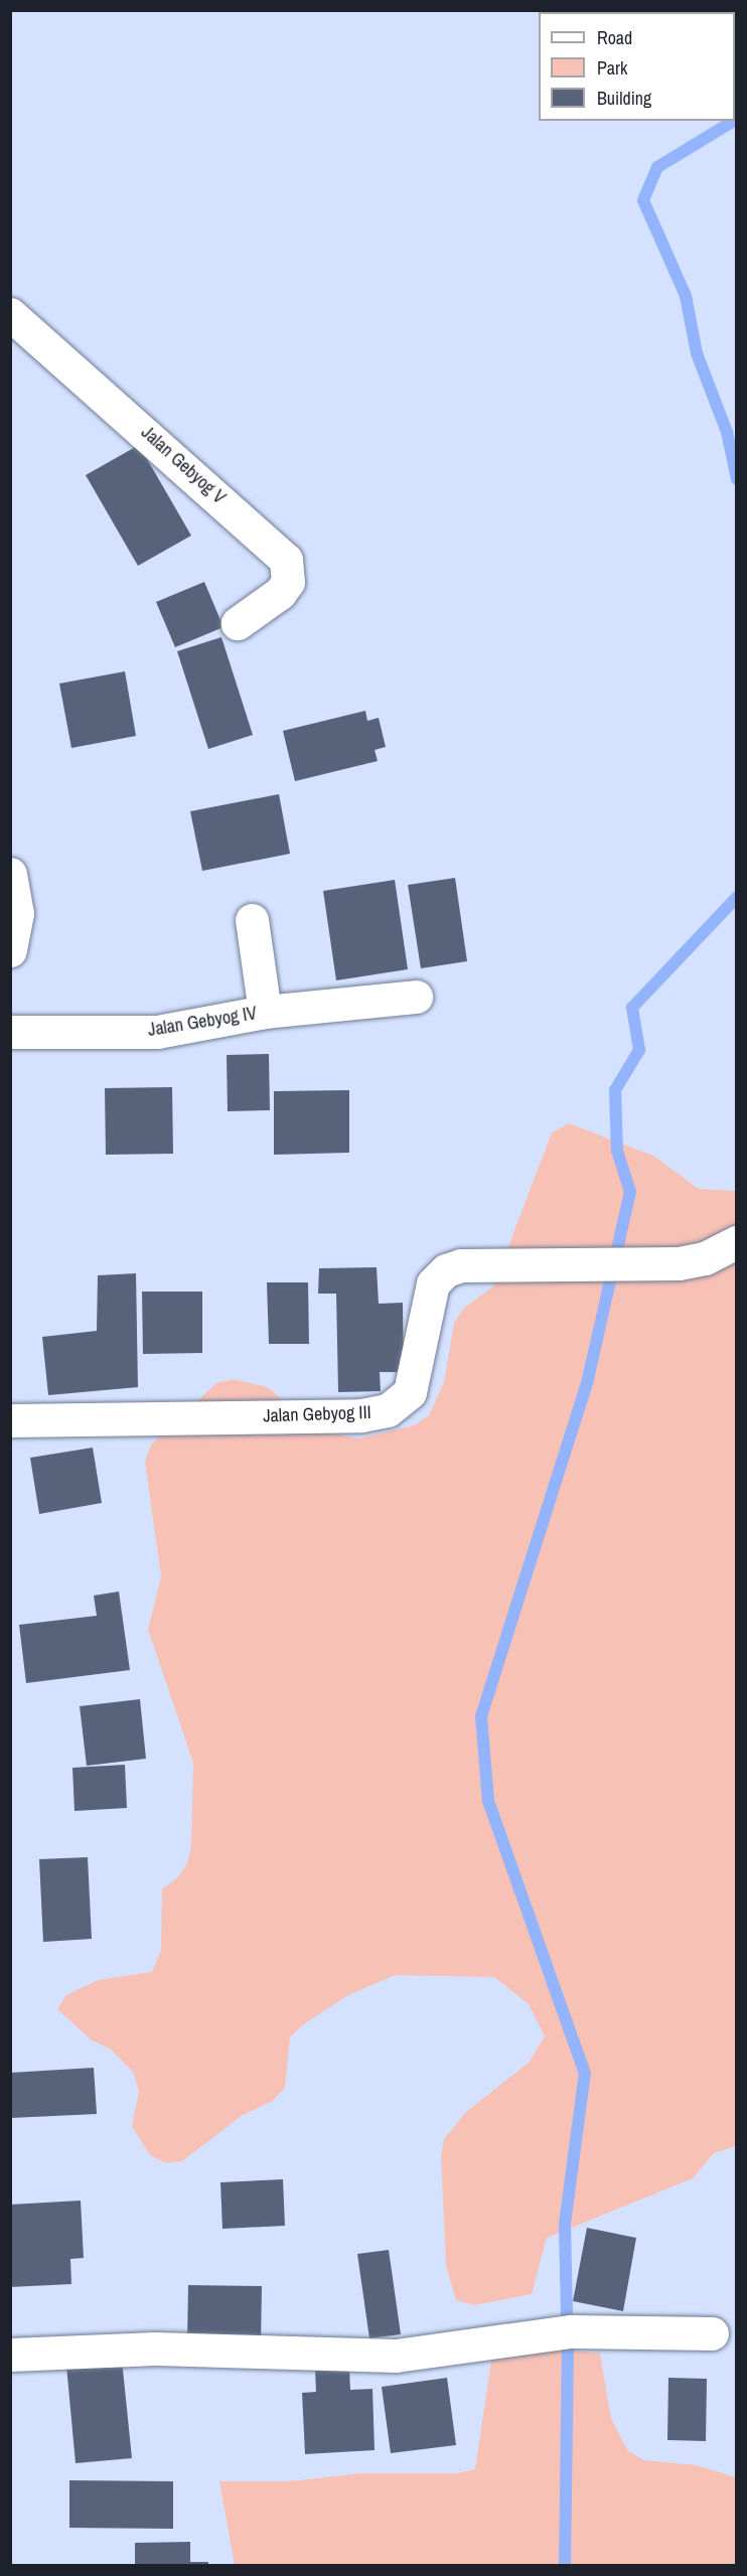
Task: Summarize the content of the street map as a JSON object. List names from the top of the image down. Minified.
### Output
{"streets":{"street":["Jalan Gebyog V","Jalan Gebyog IV","Jalan Gebyog III"]},"legend":["Road","Park","Building"]}
